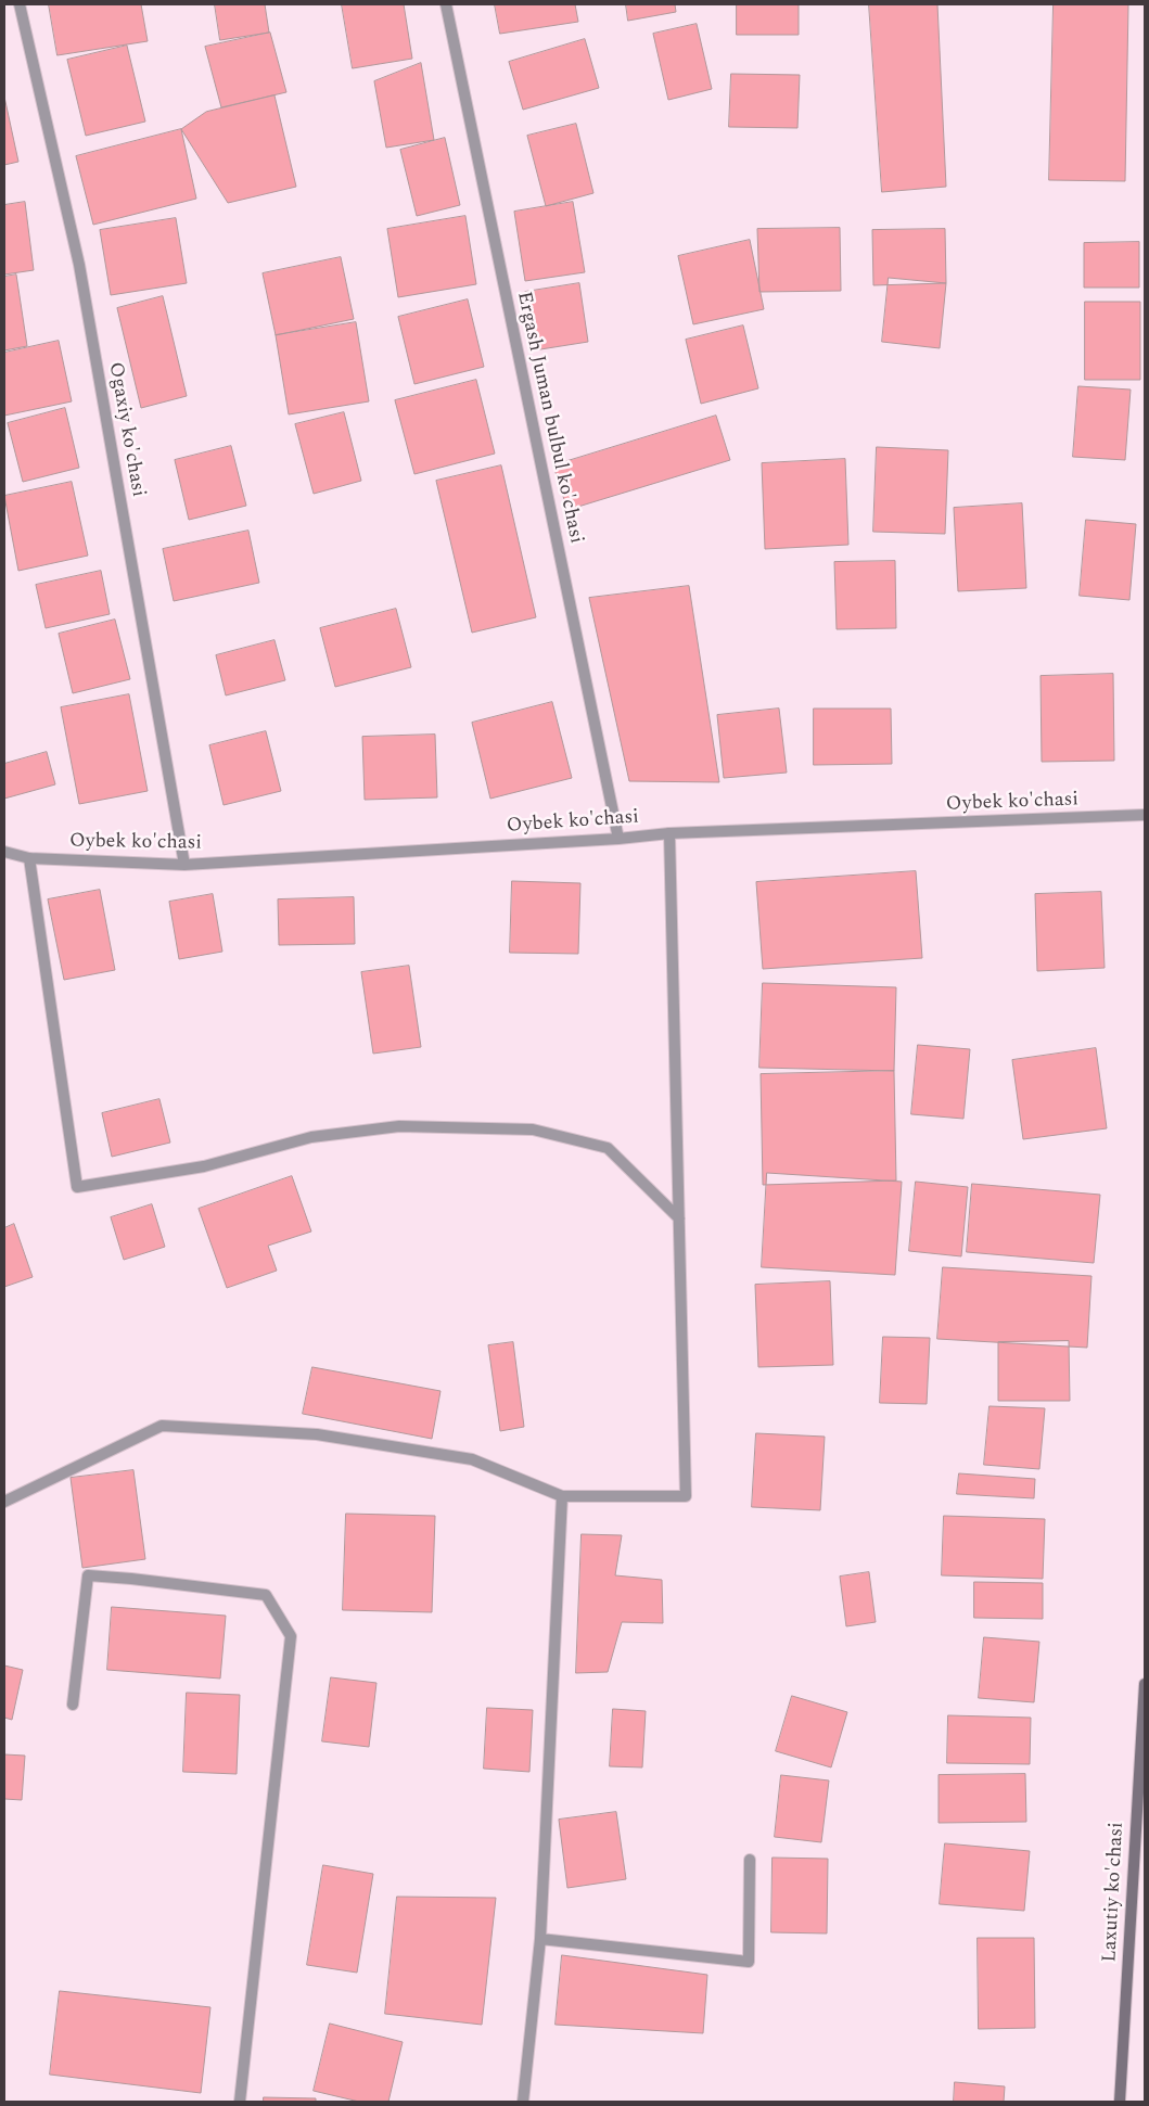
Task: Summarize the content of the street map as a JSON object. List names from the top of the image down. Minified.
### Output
{"streets":{"street":["Ergash Juman bulbul ko'chasi","Ogaxiy ko'chasi","Oybek ko'chasi","Laxutiy ko'chasi"]},"crossings":[["Ergash Juman bulbul ko'chasi","Oybek ko'chasi"],["Ogaxiy ko'chasi","Oybek ko'chasi"]]}
